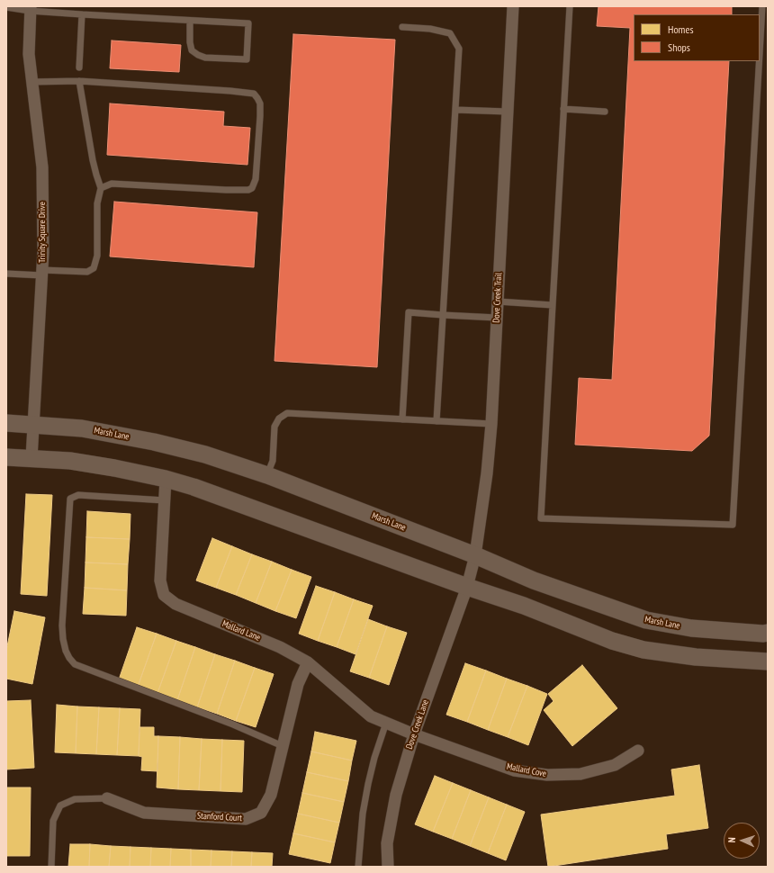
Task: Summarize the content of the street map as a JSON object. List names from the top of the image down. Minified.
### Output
{"streets":{"main road":["Marsh Lane"],"street":["Trinity Square Drive","Dove Creek Trail","Mallard Lane","Dove Creek Lane","Mallard Cove","Stanford Court"]},"crossings":[["Trinity Square Drive","Marsh Lane"],["Dove Creek Trail","Marsh Lane"],["Dove Creek Trail","Dove Creek Lane"],["Mallard Lane","Dove Creek Lane"],["Mallard Lane","Mallard Cove"],["Mallard Lane","Stanford Court"],["Dove Creek Lane","Mallard Cove"]],"legend":["Homes","Shops"],"north":"left"}
